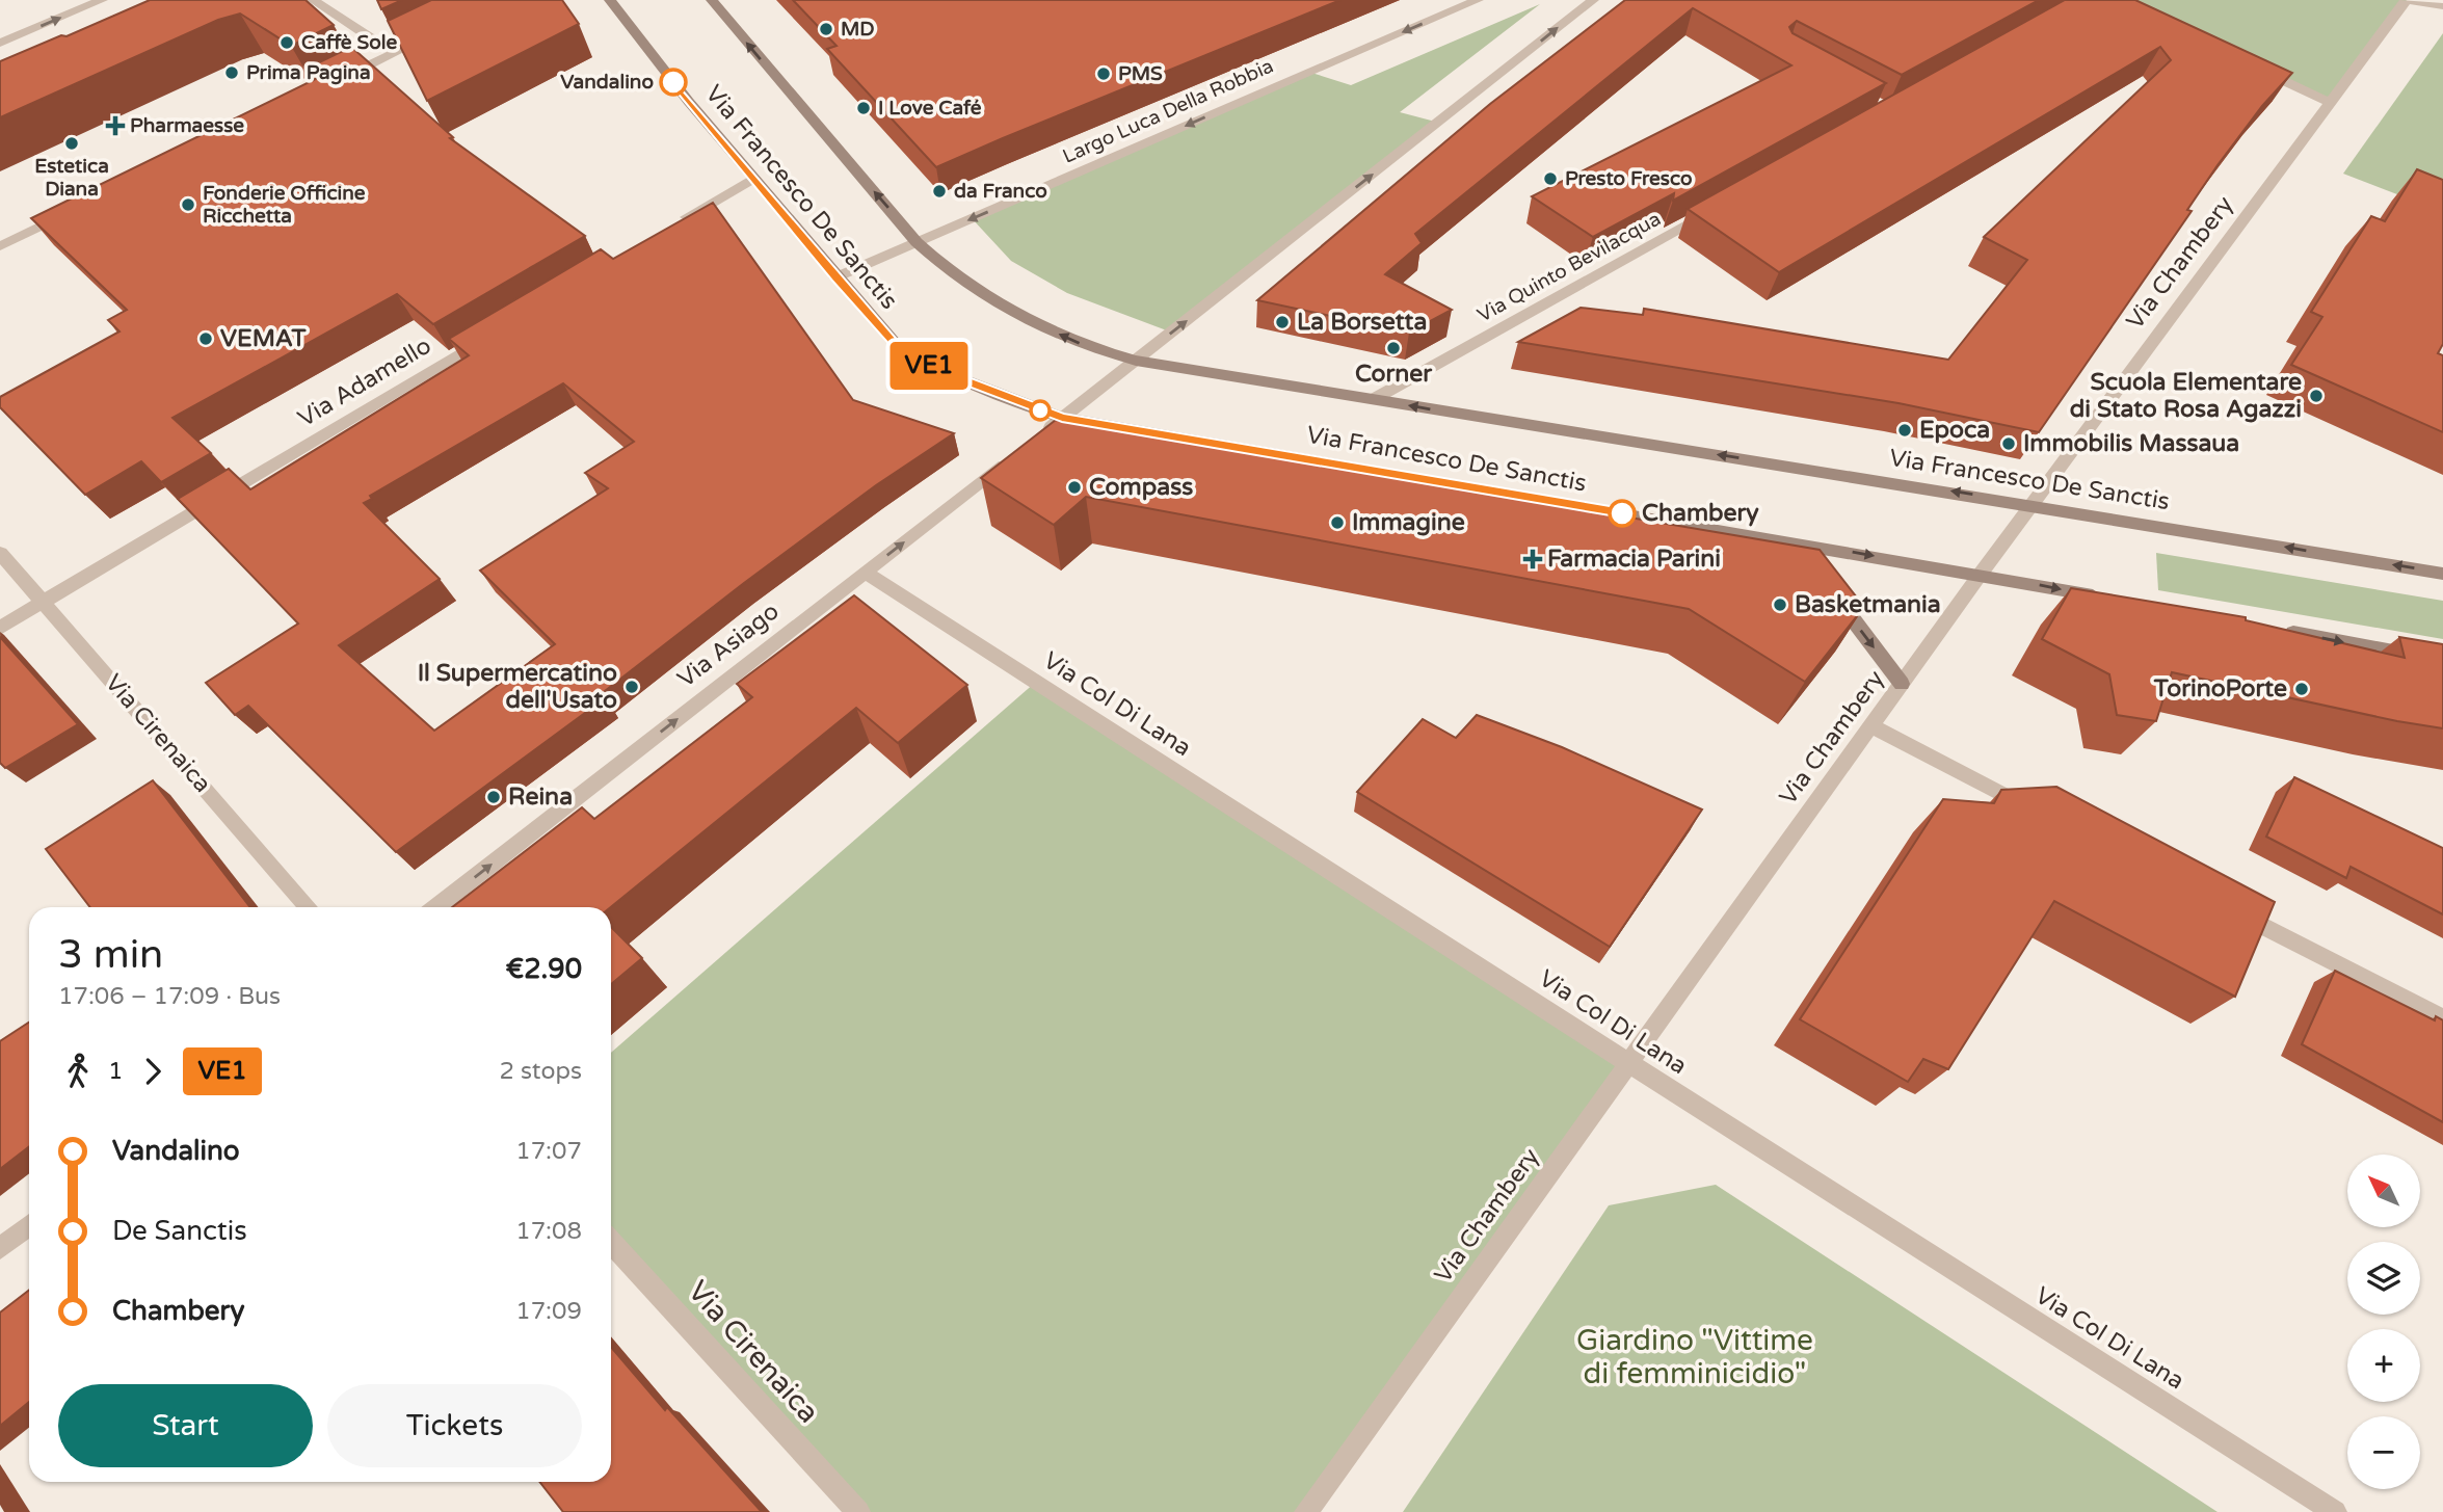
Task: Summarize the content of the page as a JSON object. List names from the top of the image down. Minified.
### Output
{"streets":{"main road":["Via Francesco De Sanctis"],"street":["Largo Luca Della Robbia","Via Chambery","Via Quinto Bevilacqua","Via Adamello","Via Asiago","Via Col Di Lana","Via Cirenaica"]},"crossings":[["Largo Luca Della Robbia","Via Francesco De Sanctis"],["Via Francesco De Sanctis","Via Chambery"],["Via Francesco De Sanctis","Via Quinto Bevilacqua"],["Via Chambery","Via Col Di Lana"],["Via Adamello","Via Cirenaica"],["Via Asiago","Via Col Di Lana"]],"one_way":["Via Asiago"],"parks":["Giardino \"Vittime di femminicidio\""],"places":{"other":["MD","Caffè Sole","Prima Pagina","PMS","Vandalino","I Love Café","Estetica Diana","Presto Fresco","da Franco","Fonderie Officine Ricchetta","La Borsetta","VEMAT","Corner","Scuola Elementare di Stato Rosa Agazzi","Epoca","Immobilis Massaua","Compass","Chambery","Immagine","Basketmania","Il Supermercatino dell'Usato","TorinoPorte","Reina"],"health":["Pharmaesse","Farmacia Parini"]},"lines":["bus line VE1"],"north":"top left","page":{"on_map":"VE1","heading":["3 min","17:06 – 17:09 · Bus","€2.90"],"legs":["1","VE1","2 stops"],"list":[{"name":"Vandalino","value":"17:07"},{"name":"De Sanctis","value":"17:08"},{"name":"Chambery","value":"17:09"}],"map_buttons":["+","−"],"buttons":["Start","Tickets"]}}
